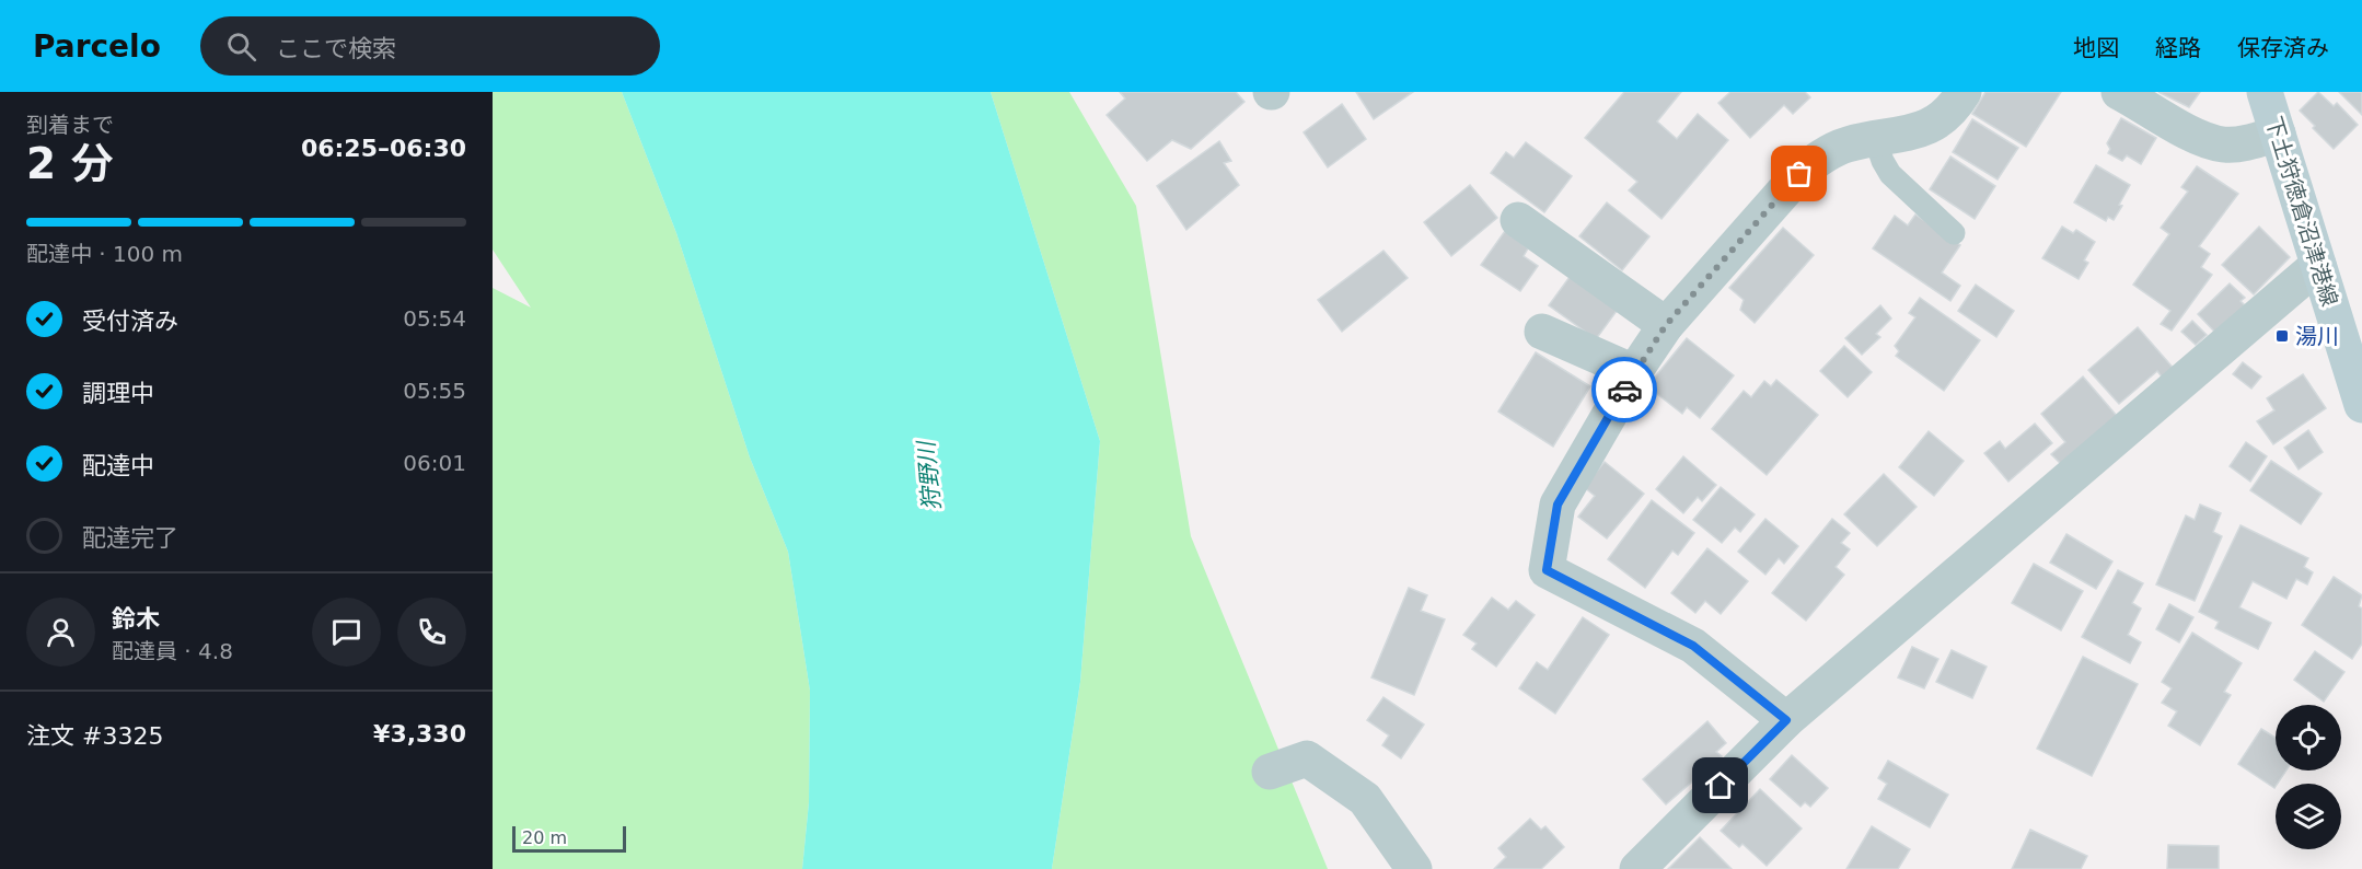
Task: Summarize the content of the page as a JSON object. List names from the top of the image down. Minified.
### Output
{"streets":{"main road":["下土狩徳倉沼津港線"]},"water":["狩野川"],"places":{"transit":["湯川"]},"scale_bar":"20 m","page":{"header":"Parcelo","search":"ここで検索","nav":["地図","経路","保存済み"],"heading":["2 分","到着まで","06:25–06:30"],"panel":["鈴木","配達員 · 4.8","注文 #3325","¥3,330"],"bar":"配達中 · 100 m","list":[["受付済み","05:54"],["調理中","05:55"],["配達中","06:01"],"配達完了"],"scale":"20 m"}}
